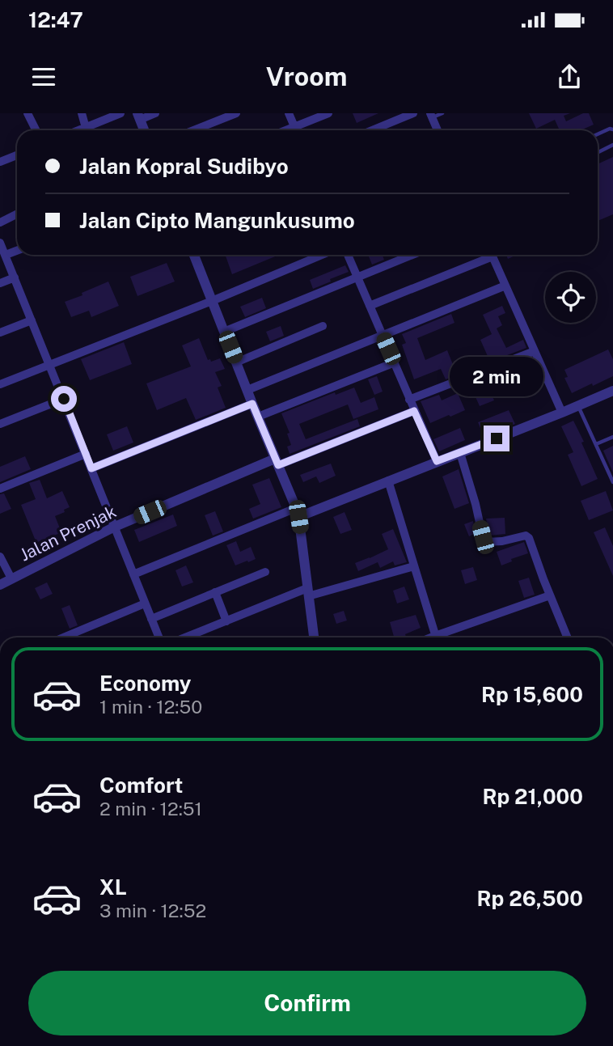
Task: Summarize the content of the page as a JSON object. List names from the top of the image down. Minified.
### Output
{"streets":{"street":["Jalan Prenjak"]},"page":{"status":"12:47","header":"Vroom","banner":["Jalan Kopral Sudibyo","Jalan Cipto Mangunkusumo"],"bubble":"2 min","list":[{"name":"Economy","note":"1 min · 12:50","value":"Rp 15,600"},{"name":"Comfort","note":"2 min · 12:51","value":"Rp 21,000"},{"name":"XL","note":"3 min · 12:52","value":"Rp 26,500"}],"buttons":"Confirm"}}
